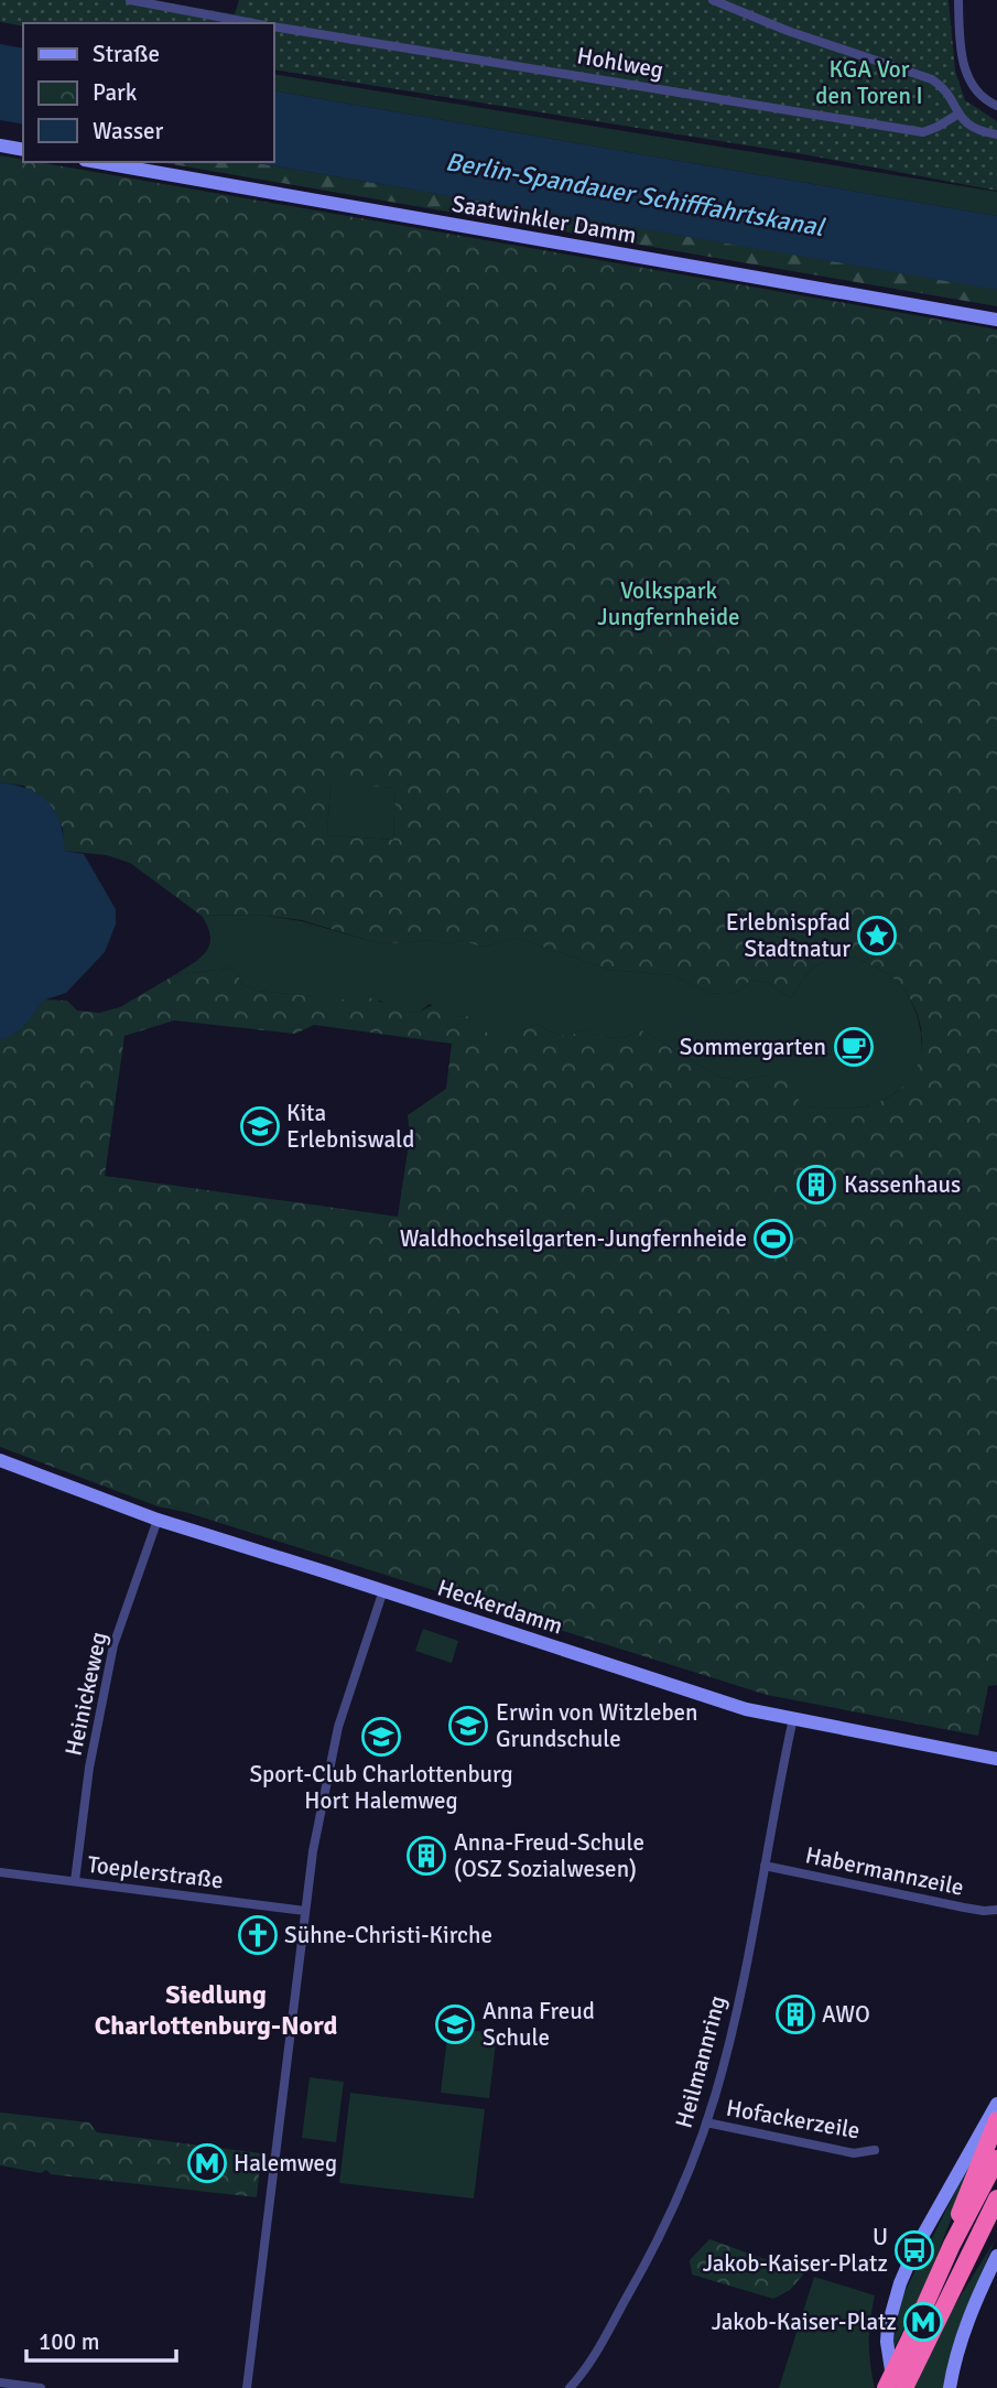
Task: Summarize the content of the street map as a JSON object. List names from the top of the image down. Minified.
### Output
{"streets":{"main road":["Saatwinkler Damm","Heckerdamm"],"street":["Hohlweg","Heinickeweg","Habermannzeile","Toeplerstraße","Heilmannring","Hofackerzeile"]},"crossings":[["Heckerdamm","Heinickeweg"],["Heckerdamm","Heilmannring"],["Heinickeweg","Toeplerstraße"],["Habermannzeile","Heilmannring"],["Heilmannring","Hofackerzeile"]],"districts":["Siedlung Charlottenburg-Nord"],"water":["Berlin-Spandauer Schifffahrtskanal"],"parks":["KGA Vor den Toren I","Volkspark Jungfernheide"],"places":{"place":["Erlebnispfad Stadtnatur"],"cafe":["Sommergarten"],"school or university":["Kita Erlebniswald","Erwin von Witzleben Grundschule","Sport-Club Charlottenburg Hort Halemweg","Anna Freud Schule"],"building":["Kassenhaus","Anna-Freud-Schule (OSZ Sozialwesen)","AWO"],"sports":["Waldhochseilgarten-Jungfernheide"],"church":["Sühne-Christi-Kirche"],"metro station":["Halemweg","Jakob-Kaiser-Platz"],"bus stop":["U Jakob-Kaiser-Platz"]},"legend":["Straße","Park","Wasser"],"scale_bar":"100 m"}
